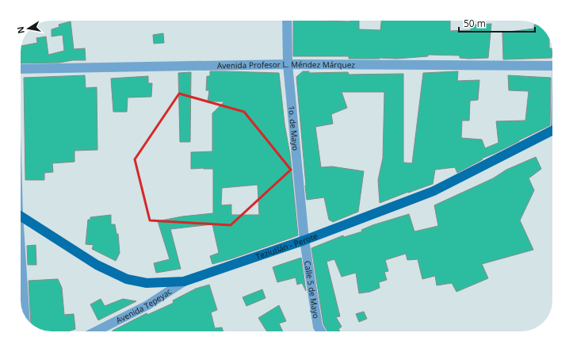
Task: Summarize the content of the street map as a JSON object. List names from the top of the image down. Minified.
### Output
{"streets":{"main road":["Teziutlán - Perote"],"street":["Avenida Profesor L. Méndez Márquez","1o. de Mayo","Calle 5 de Mayo","Avenida Tepeyac"]},"crossings":[["Avenida Profesor L. Méndez Márquez","1o. de Mayo"],["1o. de Mayo","Teziutlán - Perote"],["1o. de Mayo","Calle 5 de Mayo"],["Teziutlán - Perote","Calle 5 de Mayo"],["Teziutlán - Perote","Avenida Tepeyac"]],"scale_bar":"50 m","north":"left"}
